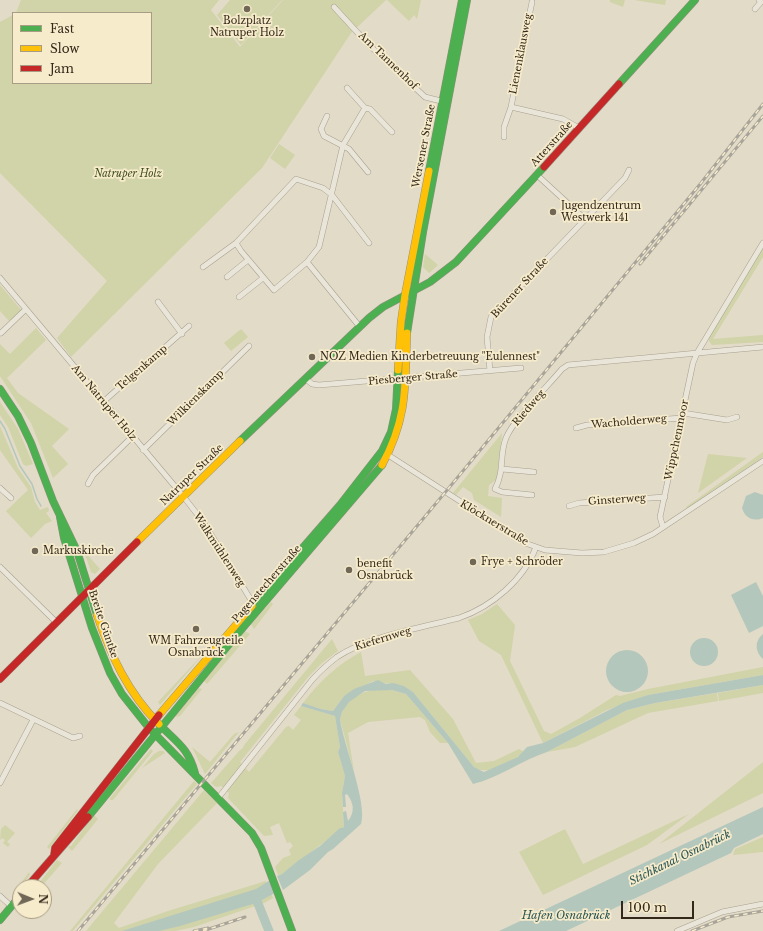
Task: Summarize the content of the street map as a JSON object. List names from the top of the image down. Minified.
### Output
{"streets":{"main road":["Atterstraße","Wersener Straße","Natruper Straße","Pagenstecherstraße","Breite Güntke"],"street":["Lienenklausweg","Am Tannenhof","Bürener Straße","Telgenkamp","Piesberger Straße","Wilkienskamp","Am Natruper Holz","Riedweg","Wacholderweg","Wippchenmoor","Ginsterweg","Klöcknerstraße","Walkmühlenweg","Kiefernweg"]},"crossings":[["Am Tannenhof","Wersener Straße"],["Atterstraße","Wersener Straße"],["Atterstraße","Natruper Straße"],["Atterstraße","Pagenstecherstraße"],["Wersener Straße","Natruper Straße"],["Wersener Straße","Pagenstecherstraße"],["Bürener Straße","Piesberger Straße"],["Telgenkamp","Am Natruper Holz"],["Piesberger Straße","Natruper Straße"],["Piesberger Straße","Pagenstecherstraße"],["Wilkienskamp","Am Natruper Holz"],["Am Natruper Holz","Natruper Straße"],["Am Natruper Holz","Walkmühlenweg"],["Riedweg","Wippchenmoor"],["Wacholderweg","Wippchenmoor"],["Wippchenmoor","Ginsterweg"],["Wippchenmoor","Klöcknerstraße"],["Natruper Straße","Walkmühlenweg"],["Natruper Straße","Pagenstecherstraße"],["Natruper Straße","Breite Güntke"],["Klöcknerstraße","Pagenstecherstraße"],["Klöcknerstraße","Kiefernweg"],["Walkmühlenweg","Pagenstecherstraße"],["Pagenstecherstraße","Breite Güntke"],["Breite Güntke","Kiefernweg"]],"water":["Stichkanal Osnabrück","Hafen Osnabrück"],"parks":["Natruper Holz"],"places":["Bolzplatz Natruper Holz","Jugendzentrum Westwerk 141","NOZ Medien Kinderbetreuung \"Eulennest\"","Markuskirche","Frye + Schröder","benefit Osnabrück","WM Fahrzeugteile Osnabrück"],"legend":["Fast","Slow","Jam"],"scale_bar":"100 m","north":"right"}
